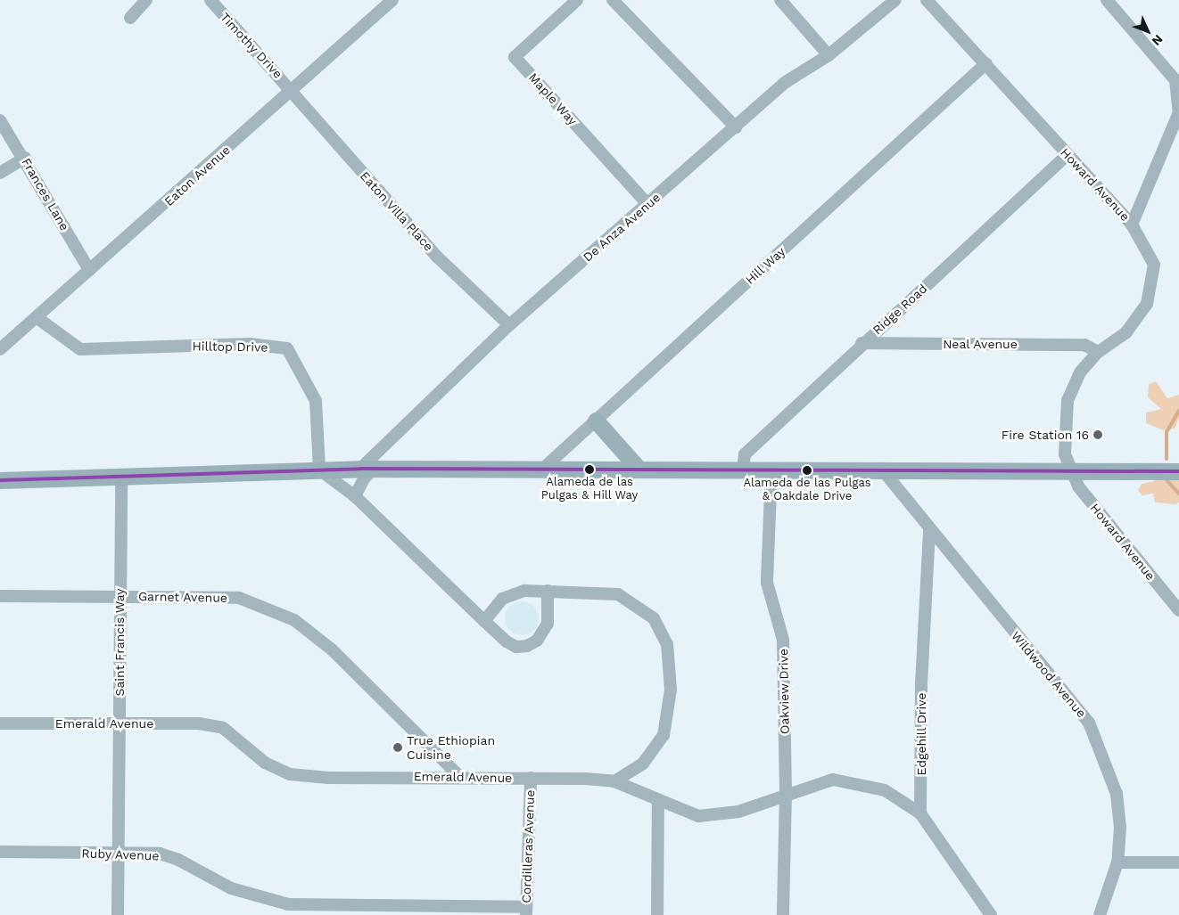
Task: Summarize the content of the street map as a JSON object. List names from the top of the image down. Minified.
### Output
{"streets":{"street":["Timothy Drive","Maple Way","Eaton Avenue","Howard Avenue","Frances Lane","Eaton Villa Place","De Anza Avenue","Hill Way","Ridge Road","Neal Avenue","Hilltop Drive","Garnet Avenue","Saint Francis Way","Wildwood Avenue","Oakview Drive","Emerald Avenue","Edgehill Drive","Cordilleras Avenue","Ruby Avenue"]},"crossings":[["Timothy Drive","Eaton Avenue"],["Timothy Drive","Eaton Villa Place"],["Maple Way","De Anza Avenue"],["Eaton Avenue","Frances Lane"],["Eaton Avenue","Eaton Villa Place"],["Eaton Avenue","Hilltop Drive"],["Howard Avenue","Hill Way"],["Howard Avenue","Ridge Road"],["Howard Avenue","Neal Avenue"],["Eaton Villa Place","De Anza Avenue"],["Ridge Road","Neal Avenue"],["Garnet Avenue","Saint Francis Way"],["Garnet Avenue","Emerald Avenue"],["Saint Francis Way","Emerald Avenue"],["Saint Francis Way","Ruby Avenue"],["Wildwood Avenue","Edgehill Drive"],["Oakview Drive","Emerald Avenue"],["Emerald Avenue","Edgehill Drive"],["Emerald Avenue","Cordilleras Avenue"],["Cordilleras Avenue","Ruby Avenue"]],"places":["Fire Station 16","Alameda de las Pulgas & Hill Way","Alameda de las Pulgas & Oakdale Drive","True Ethiopian Cuisine"],"north":"bottom right"}
